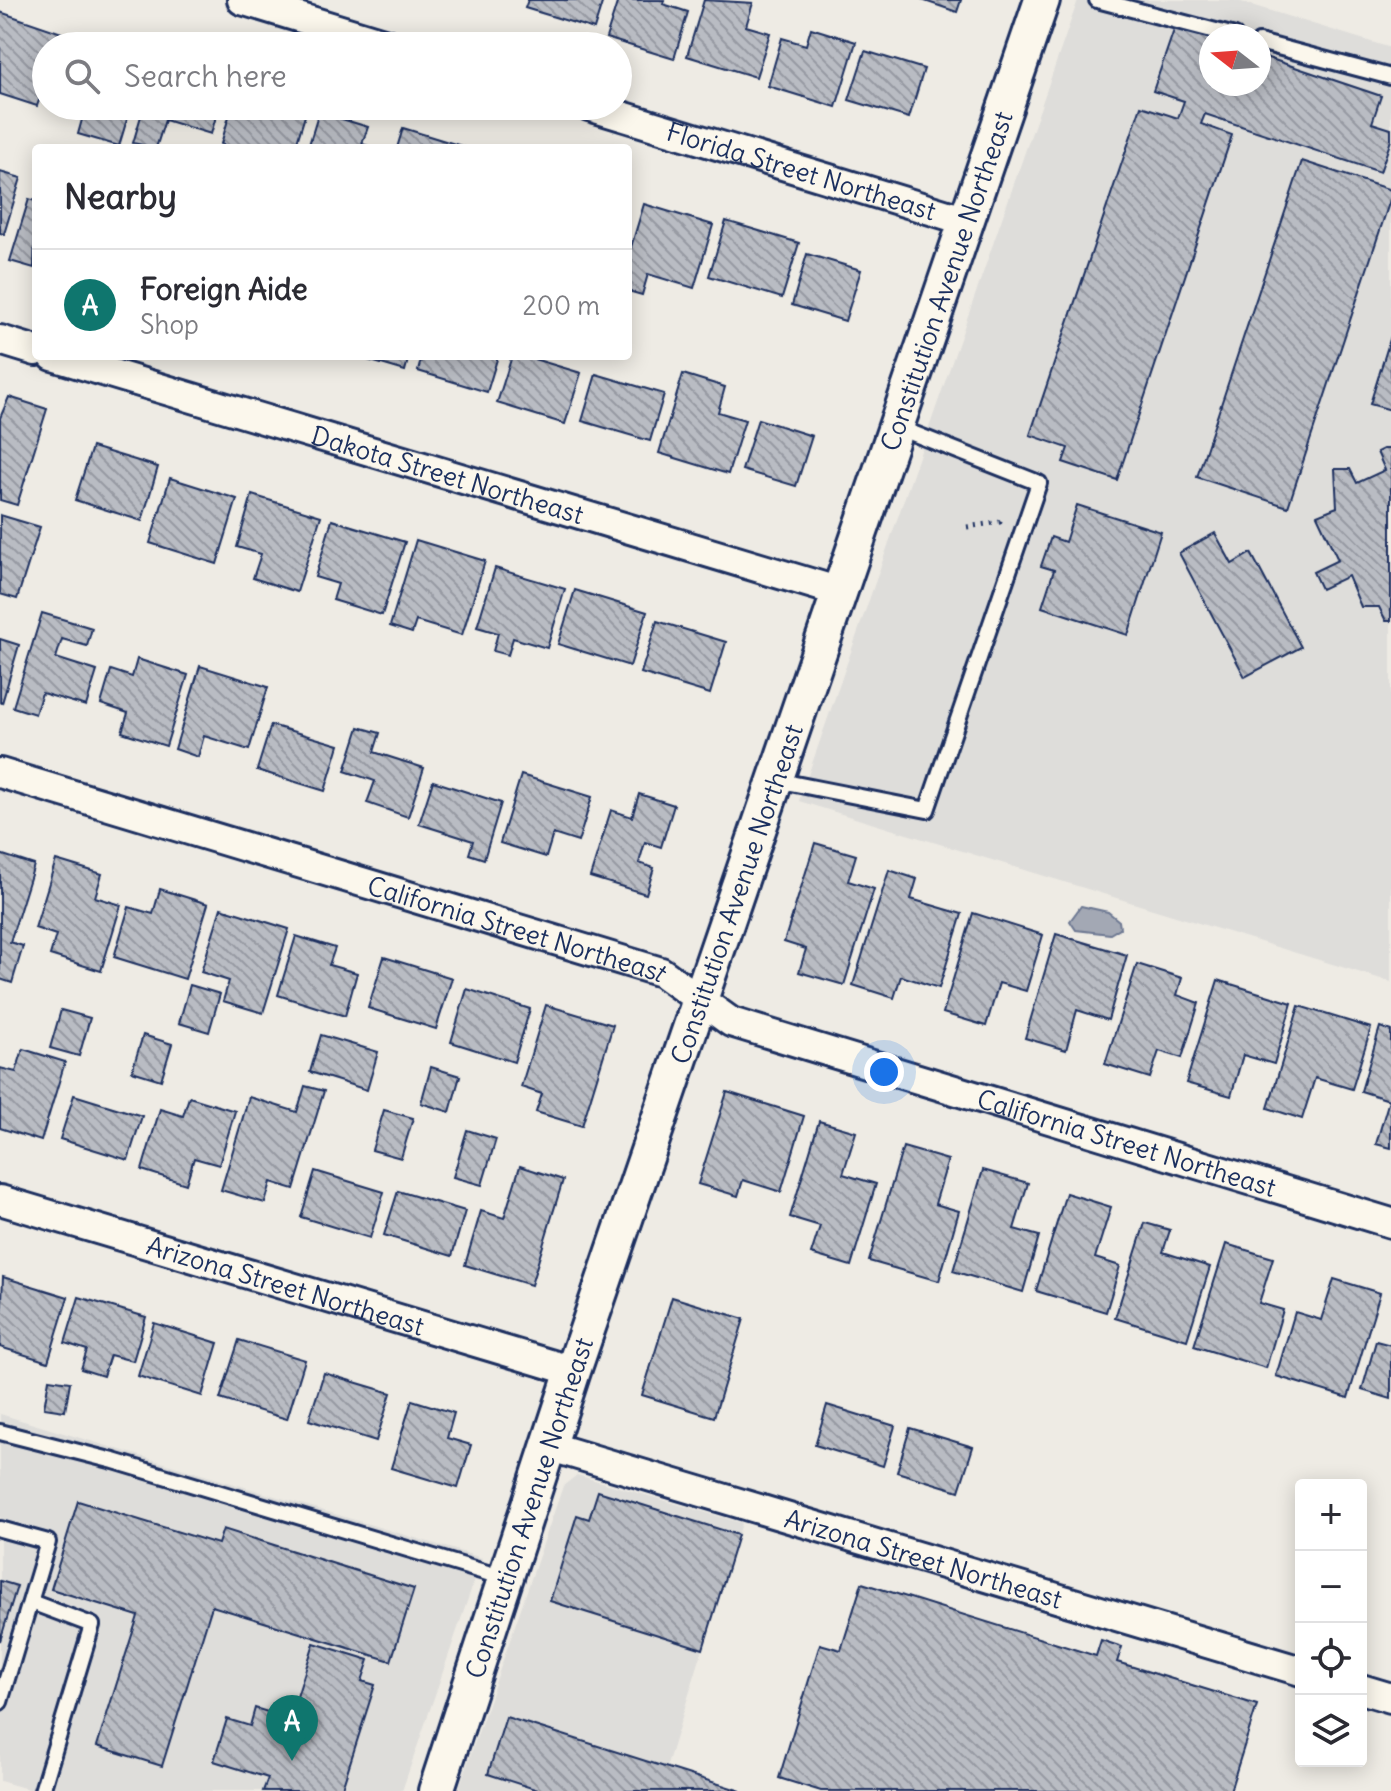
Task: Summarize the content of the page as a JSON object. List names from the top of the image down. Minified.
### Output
{"streets":{"street":["Florida Street Northeast","Constitution Avenue Northeast","Dakota Street Northeast","California Street Northeast","Arizona Street Northeast"]},"crossings":[["Florida Street Northeast","Constitution Avenue Northeast"],["Constitution Avenue Northeast","Dakota Street Northeast"],["Constitution Avenue Northeast","California Street Northeast"],["Constitution Avenue Northeast","Arizona Street Northeast"]],"north":"left","page":{"search":"Search here","heading":"Nearby","list":[{"mark":"A","name":"Foreign Aide","note":"Shop","value":"200 m"}],"map_buttons":["+","−"],"pins":"A"}}
